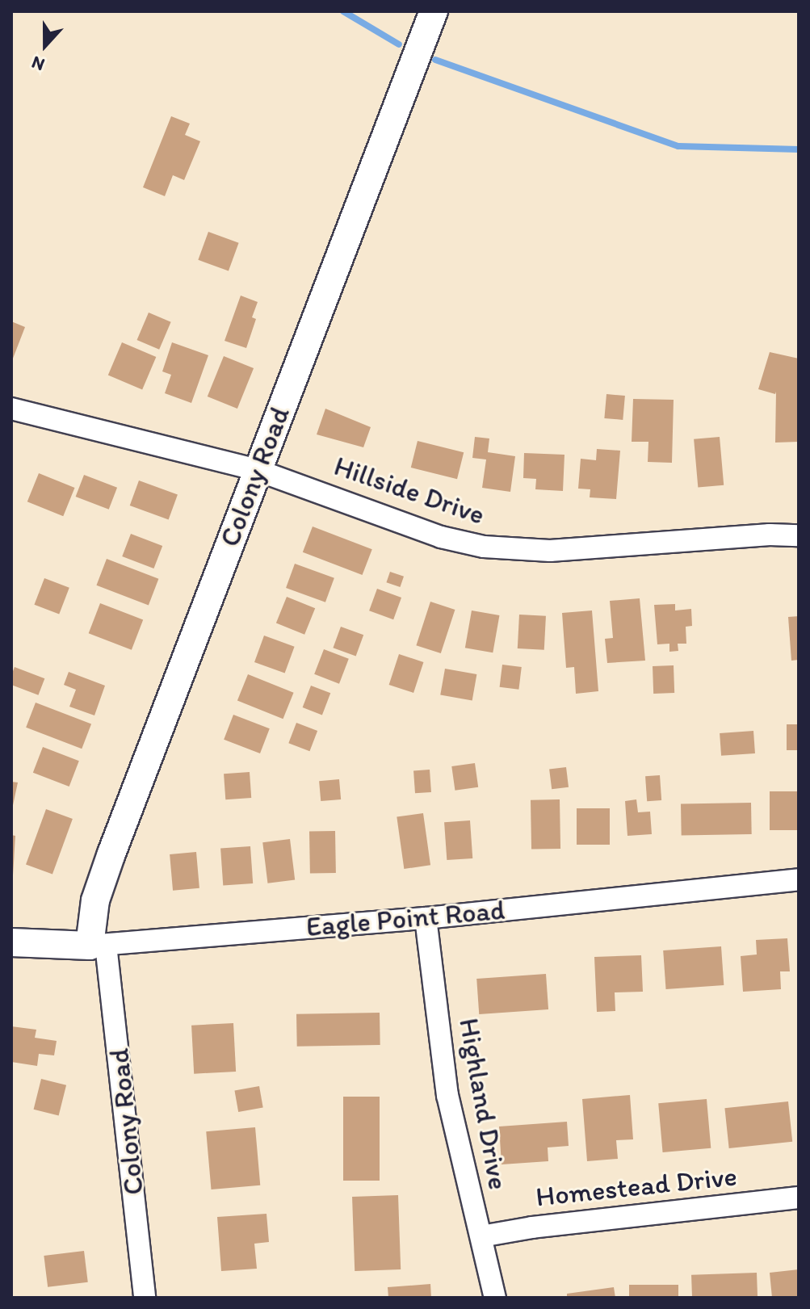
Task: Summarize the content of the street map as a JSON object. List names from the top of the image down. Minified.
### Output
{"streets":{"street":["Colony Road","Hillside Drive","Eagle Point Road","Highland Drive","Homestead Drive"]},"crossings":[["Colony Road","Hillside Drive"],["Colony Road","Eagle Point Road"],["Eagle Point Road","Highland Drive"],["Highland Drive","Homestead Drive"]],"north":"bottom"}
